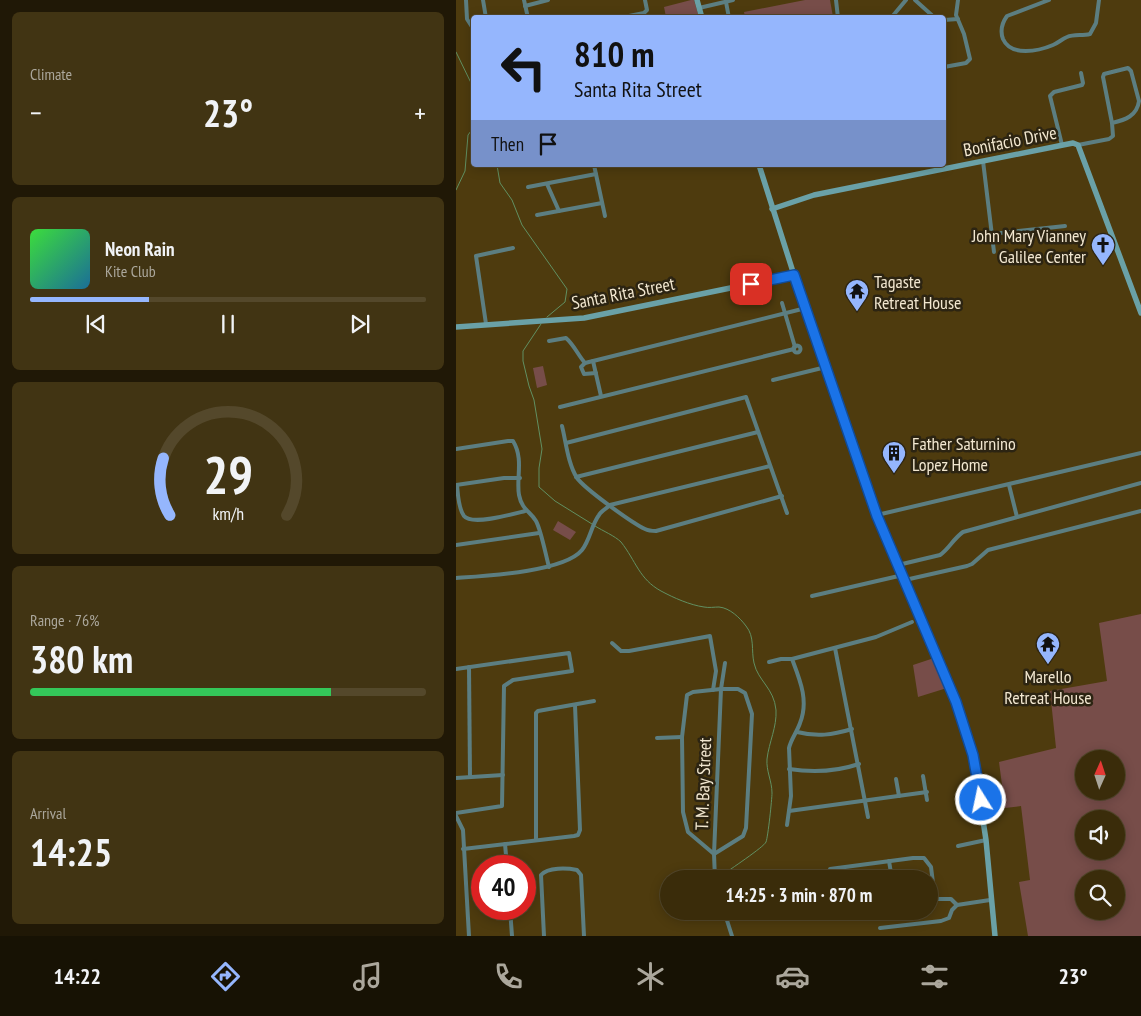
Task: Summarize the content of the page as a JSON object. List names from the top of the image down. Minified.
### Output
{"streets":{"street":["Bonifacio Drive","Santa Rita Street","T. M. Bay Street"]},"places":{"church":["John Mary Vianney Galilee Center"],"temple":["Tagaste Retreat House","Marello Retreat House"],"building":["Father Saturnino Lopez Home"]},"north":"top","page":{"tile":["Climate",["Range · 76%","380 km"],["Arrival","14:25"]],"turn":["810 m","Santa Rita Street"],"heat":["−","23°","+"],"then":"Then","song":["Neon Rain","Kite Club"],"limit":"40","trip":"14:25 · 3 min · 870 m","tabs":["14:22","23°"],"gauge":["29","km/h"]}}
